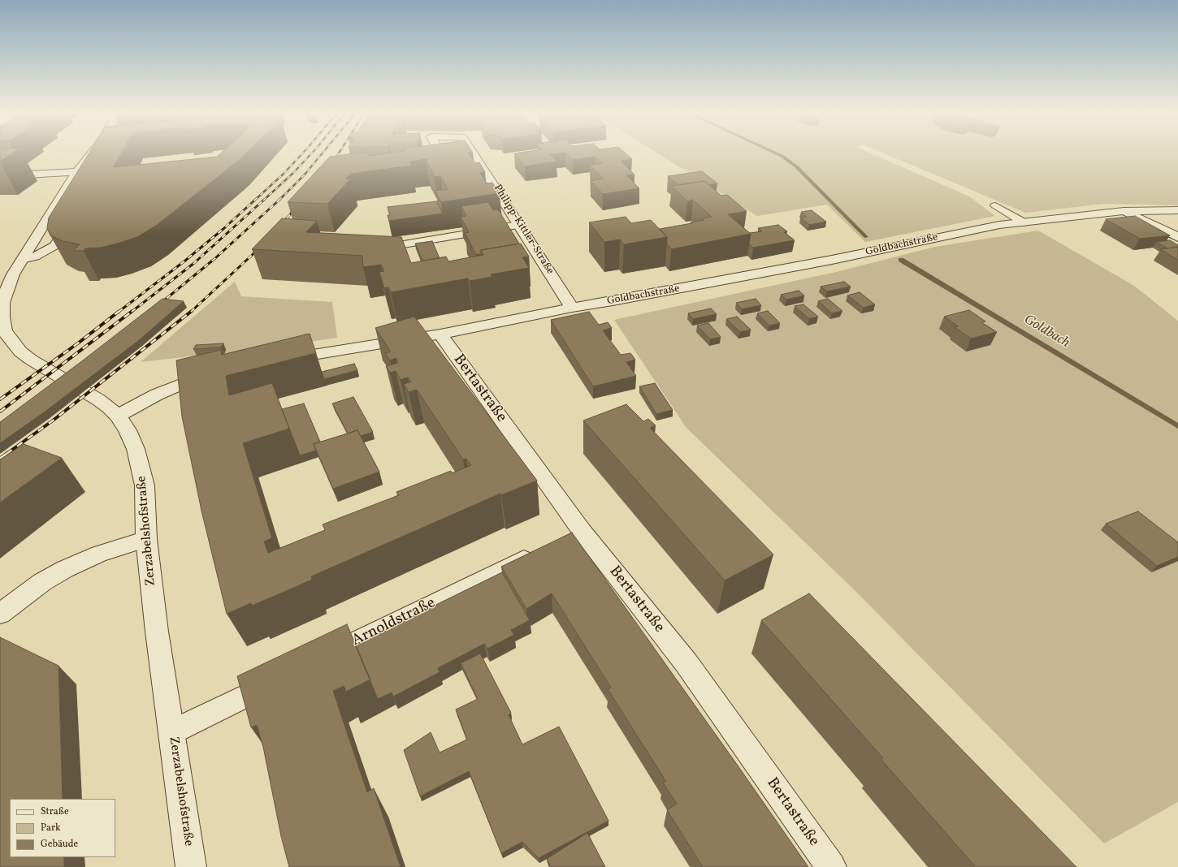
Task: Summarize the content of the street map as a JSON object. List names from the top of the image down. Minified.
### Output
{"streets":{"street":["Philipp-Kittler-Straße","Goldbachstraße","Bertastraße","Zerzabelshofstraße","Arnoldstraße"]},"crossings":[["Philipp-Kittler-Straße","Goldbachstraße"],["Goldbachstraße","Bertastraße"]],"water":["Goldbach"],"legend":["Straße","Park","Gebäude"]}
